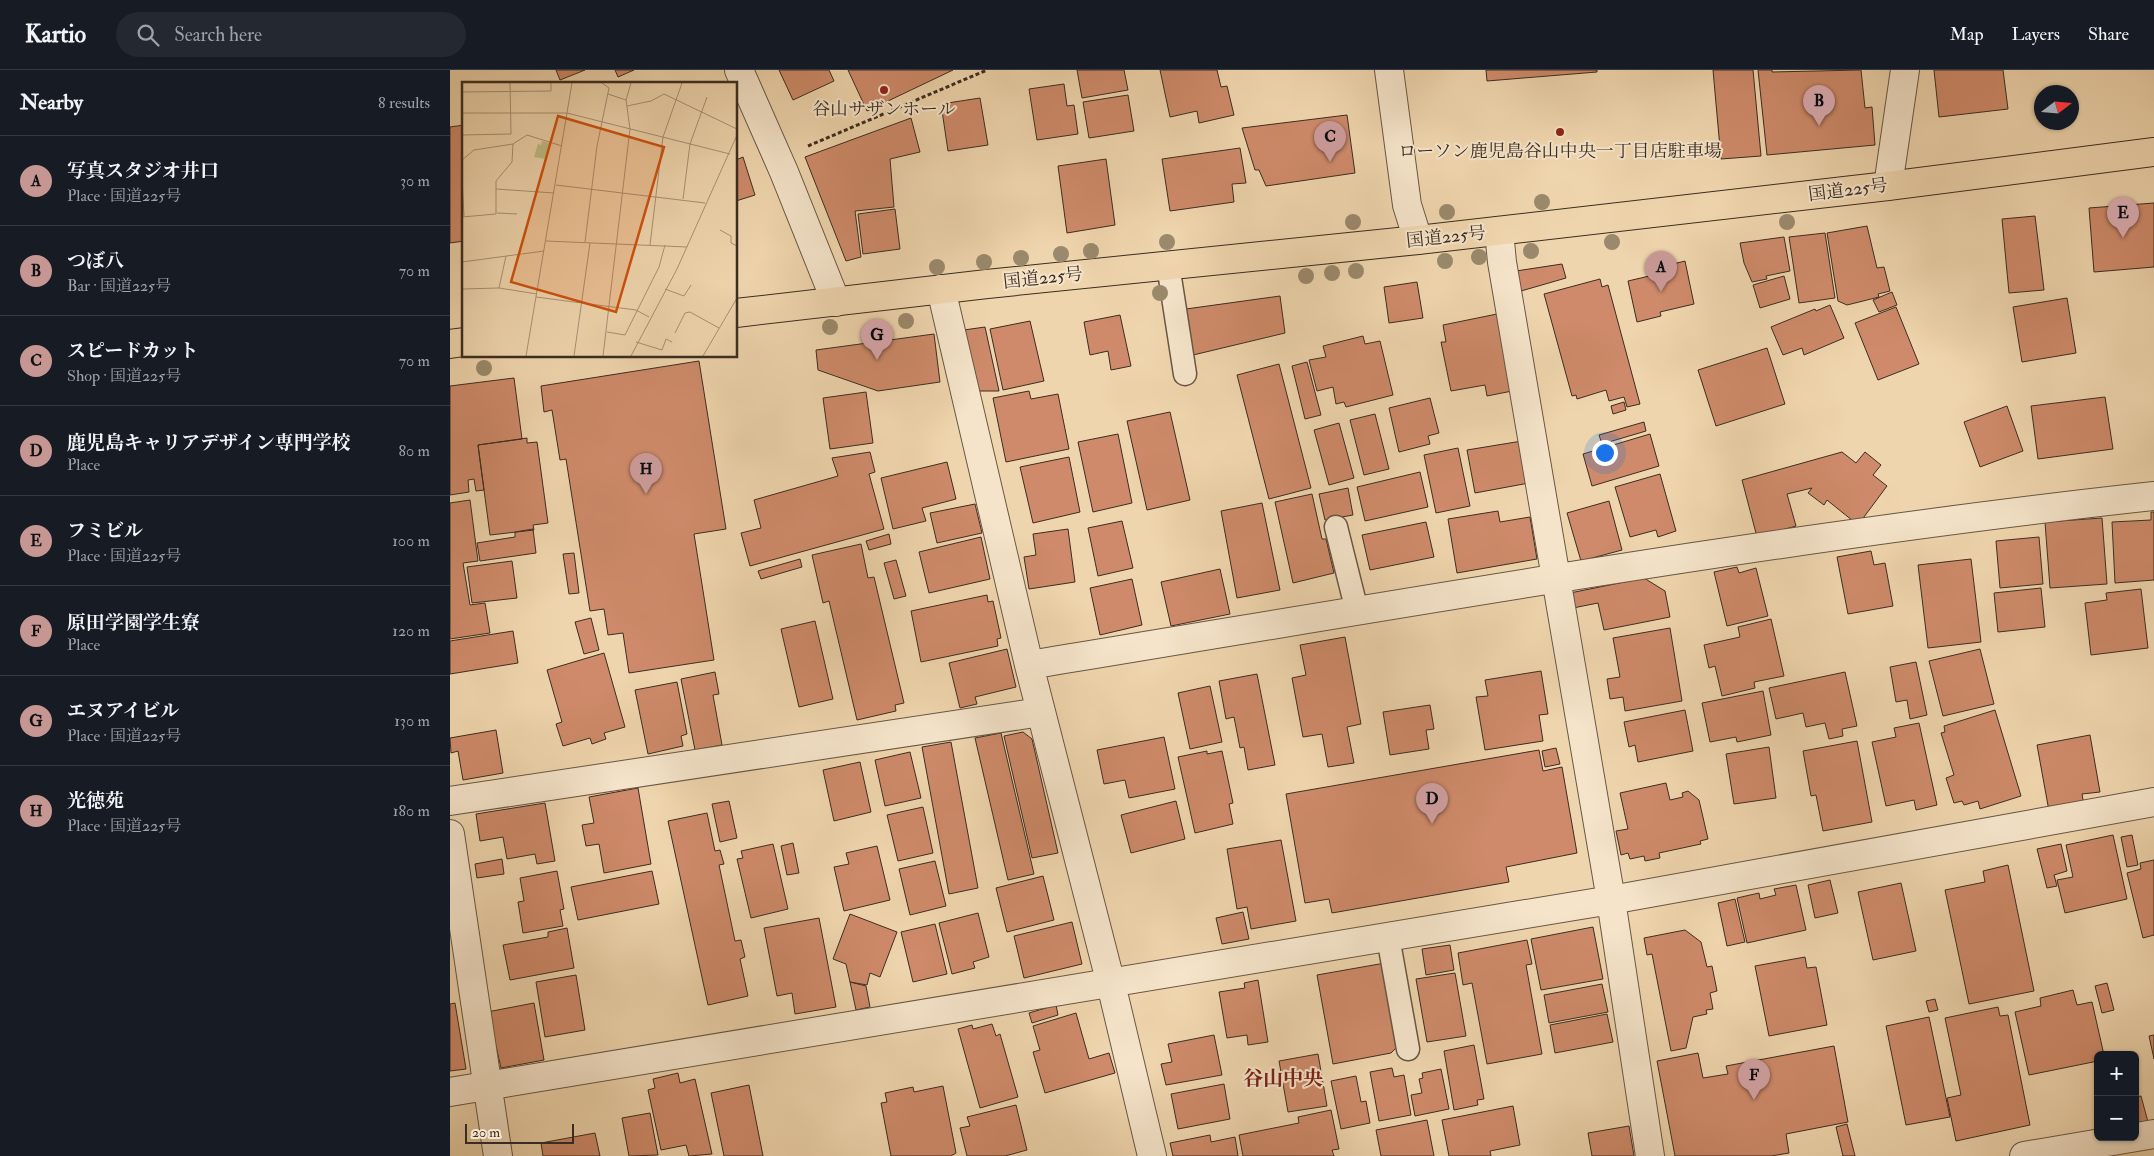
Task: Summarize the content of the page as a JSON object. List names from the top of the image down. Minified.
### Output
{"streets":{"highway":["国道225号"]},"districts":["谷山中央"],"places":["谷山サザンホール","ローソン鹿児島谷山中央一丁目店駐車場"],"scale_bar":"20 m","north":"right","page":{"header":"Kartio","search":"Search here","nav":["Map","Layers","Share"],"heading":["Nearby","8 results"],"pins":["B","C","E","A","G","H","D","F"],"list":[{"mark":"A","name":"写真スタジオ井口","note":"Place · 国道225号","value":"30 m"},{"mark":"B","name":"つぼ八","note":"Bar · 国道225号","value":"70 m"},{"mark":"C","name":"スピードカット","note":"Shop · 国道225号","value":"70 m"},{"mark":"D","name":"鹿児島キャリアデザイン専門学校","note":"Place","value":"80 m"},{"mark":"E","name":"フミビル","note":"Place · 国道225号","value":"100 m"},{"mark":"F","name":"原田学園学生寮","note":"Place","value":"120 m"},{"mark":"G","name":"エヌアイビル","note":"Place · 国道225号","value":"130 m"},{"mark":"H","name":"光徳苑","note":"Place · 国道225号","value":"180 m"}],"map_buttons":["+","−"],"scale":"20 m"}}
